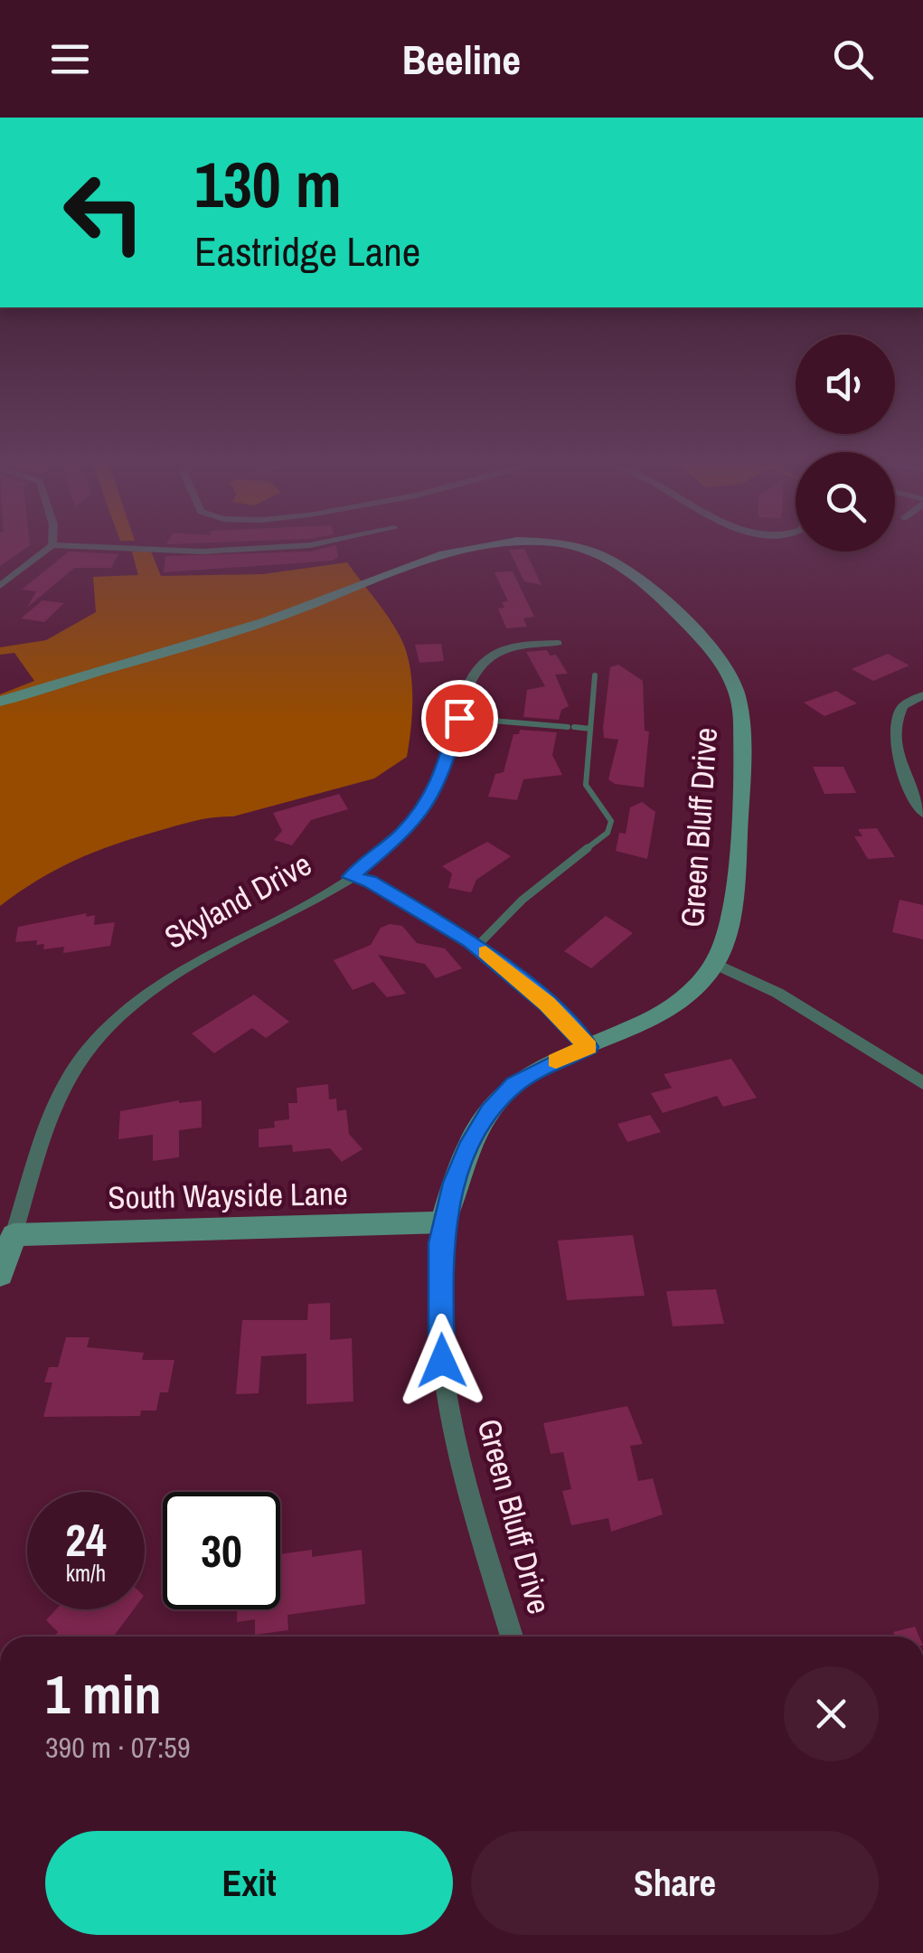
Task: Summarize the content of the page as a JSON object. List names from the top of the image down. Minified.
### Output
{"streets":{"street":["Green Bluff Drive","Skyland Drive","South Wayside Lane"]},"crossings":[["Green Bluff Drive","South Wayside Lane"],["Skyland Drive","South Wayside Lane"]],"page":{"header":"Beeline","turn":["130 m","Eastridge Lane"],"speed":"24 km/h","limit":"30","heading":["1 min","390 m · 07:59"],"buttons":["Exit","Share"]}}
